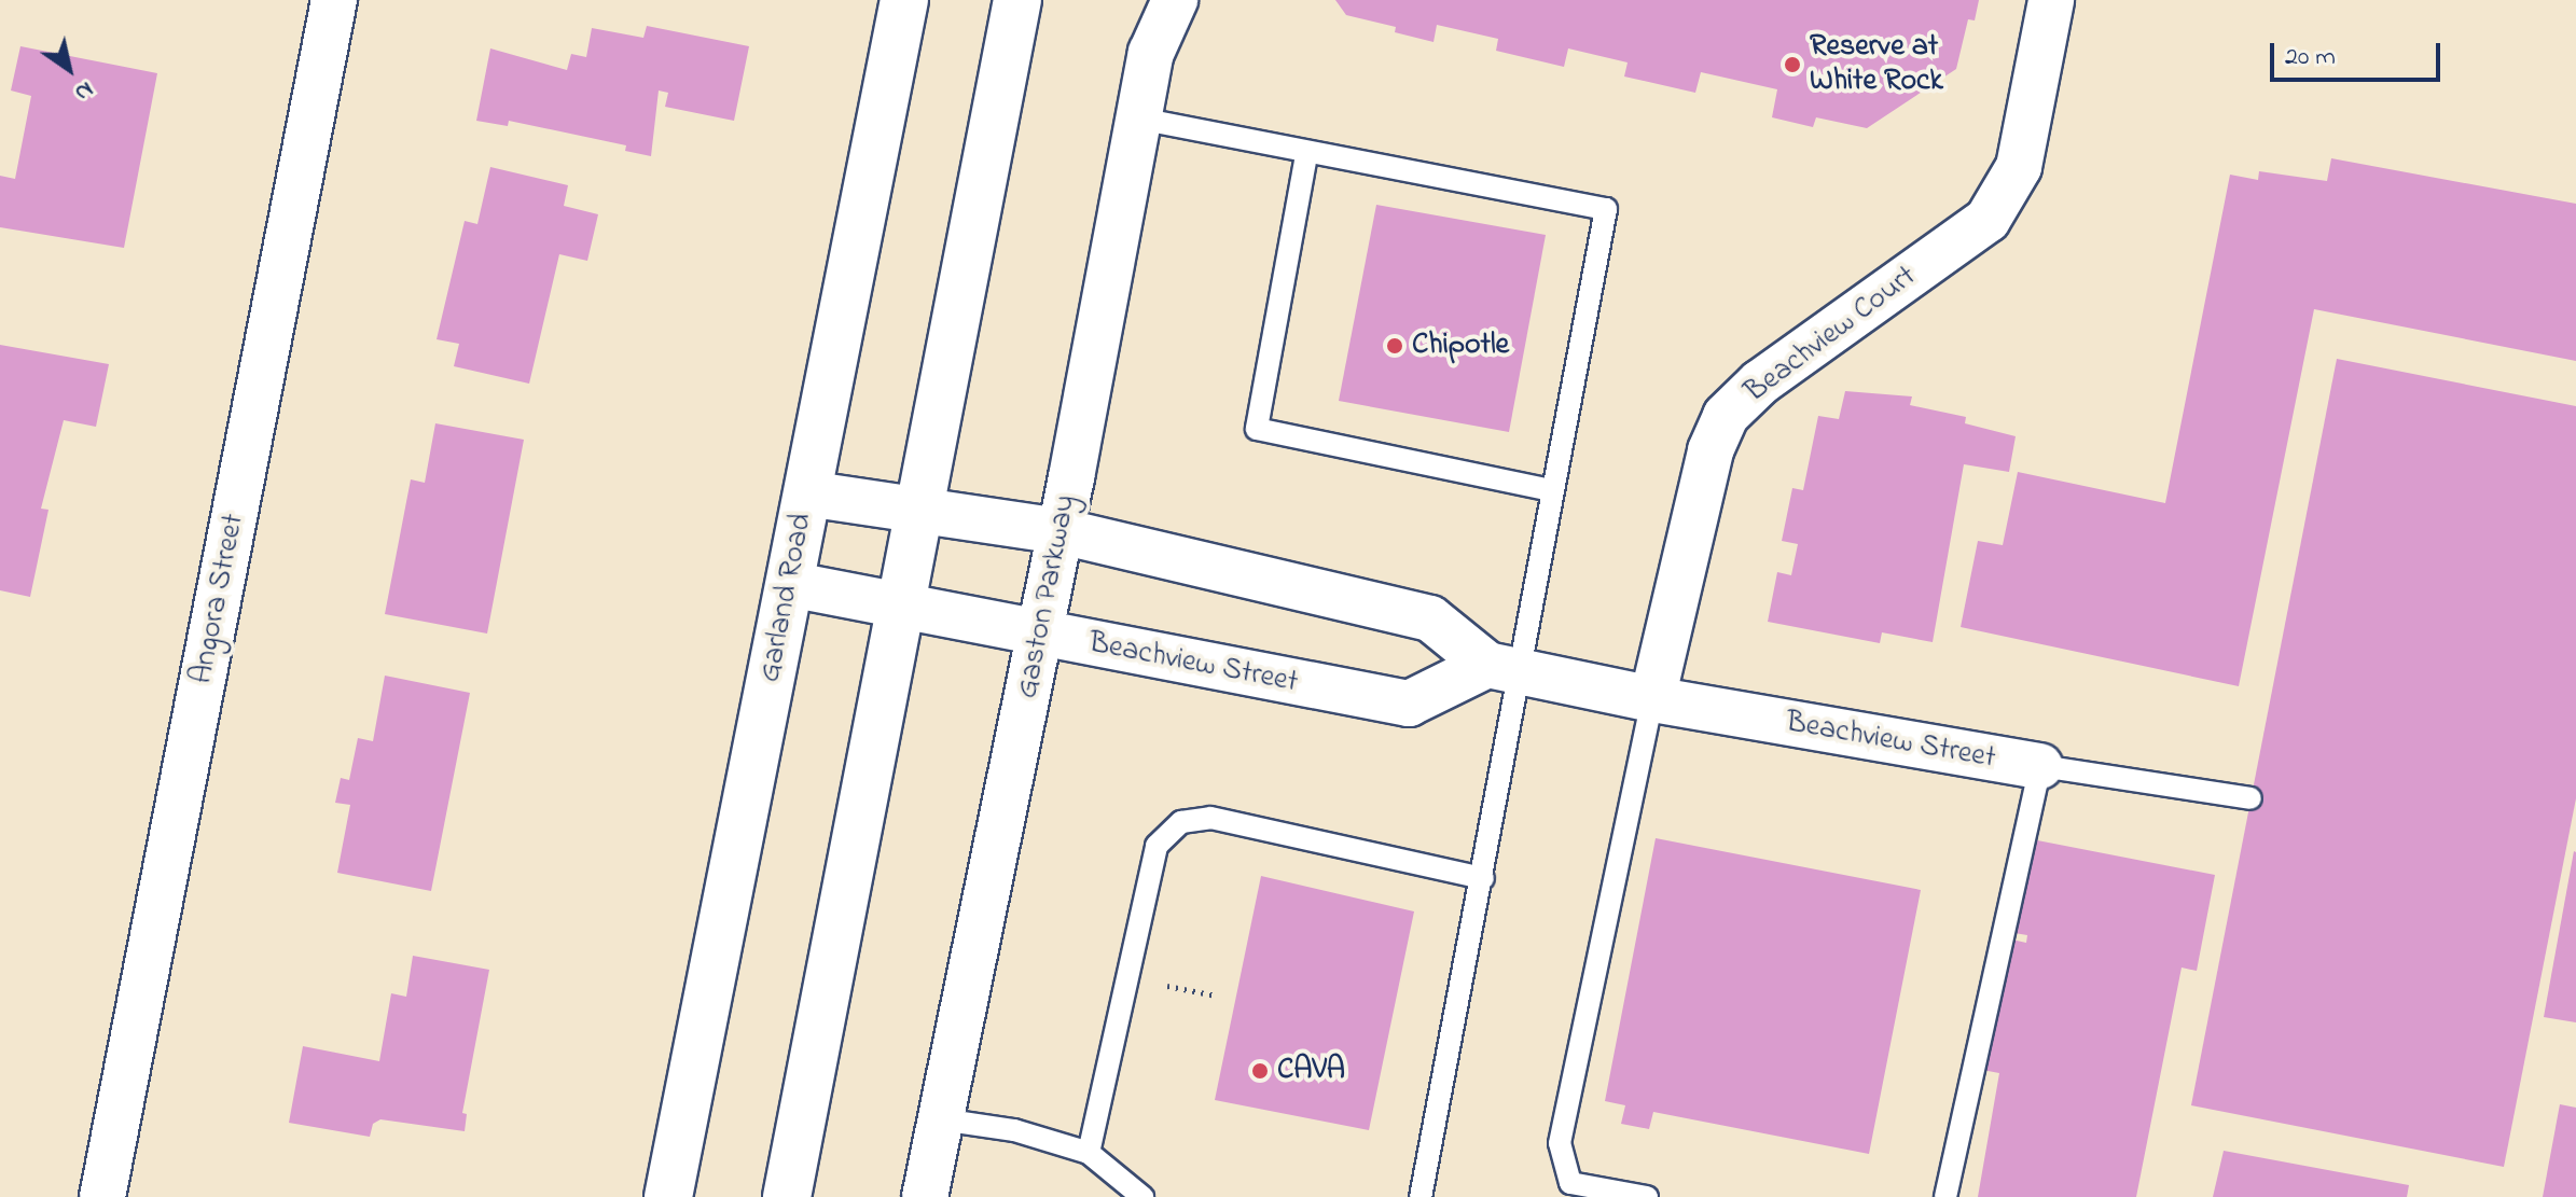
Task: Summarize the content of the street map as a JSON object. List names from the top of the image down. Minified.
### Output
{"streets":{"main road":["Garland Road"],"street":["Beachview Court","Gaston Parkway","Angora Street","Beachview Street"]},"crossings":[["Beachview Court","Beachview Street"],["Gaston Parkway","Beachview Street"],["Garland Road","Beachview Street"]],"places":["Reserve at White Rock","Chipotle","CAVA"],"scale_bar":"20 m","north":"bottom right"}
